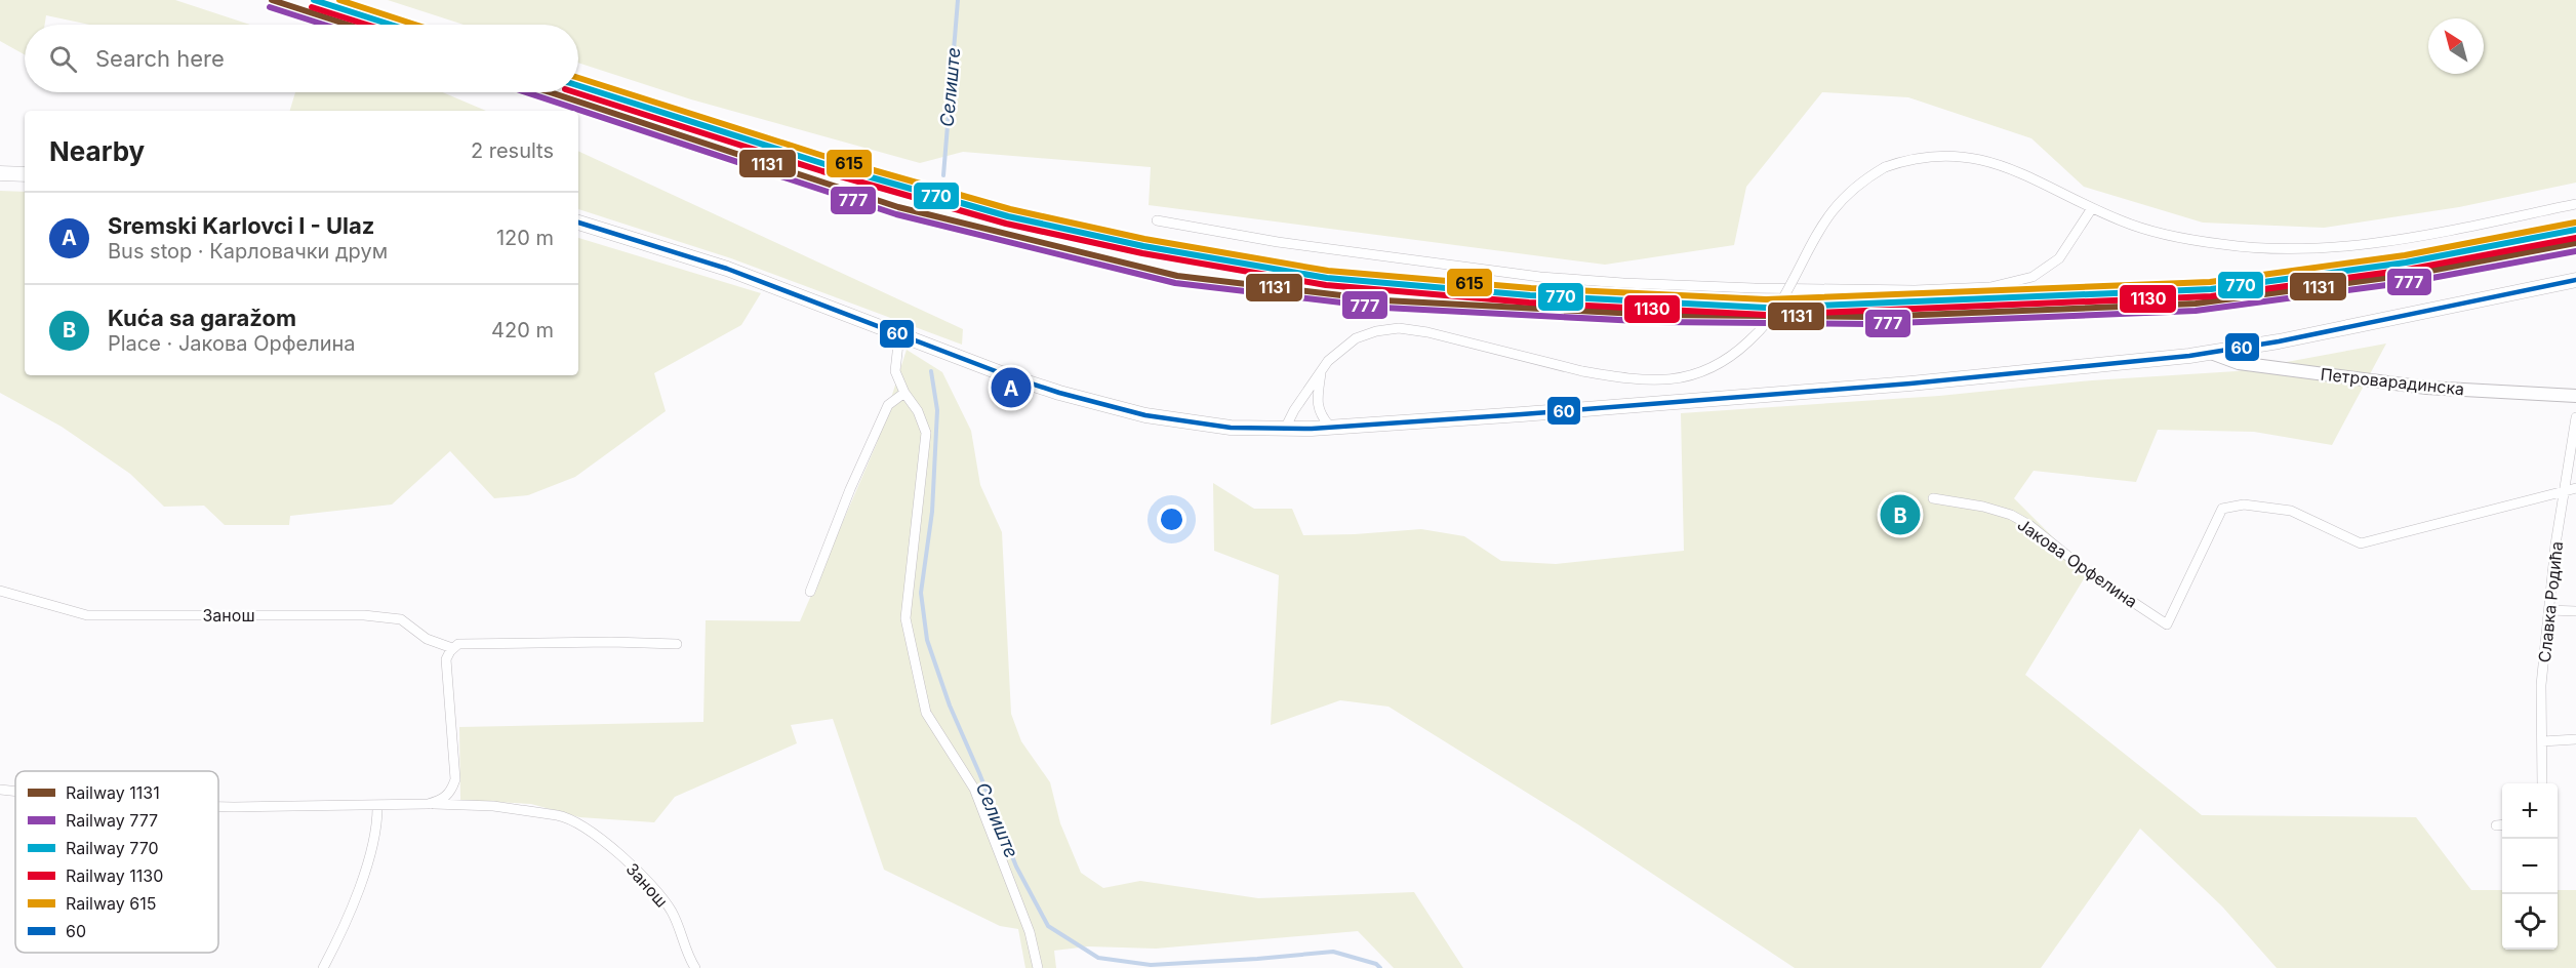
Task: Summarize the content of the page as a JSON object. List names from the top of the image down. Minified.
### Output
{"streets":{"street":["Петроварадинска","Јакова Орфелина","Славка Родића","Занош"]},"crossings":[["Јакова Орфелина","Славка Родића"]],"water":["Селиште"],"lines":["rail line 1131","rail line 770","rail line 615","rail line 777","rail line 1130","transit line 60"],"legend":["Railway 1131","Railway 777","Railway 770","Railway 1130","Railway 615","60"],"north":"top left","page":{"search":"Search here","heading":["Nearby","2 results"],"list":[{"mark":"A","name":"Sremski Karlovci I - Ulaz","note":"Bus stop · Карловачки друм","value":"120 m"},{"mark":"B","name":"Kuća sa garažom","note":"Place · Јакова Орфелина","value":"420 m"}],"pins":["A","B"],"map_buttons":["+","−"]}}
